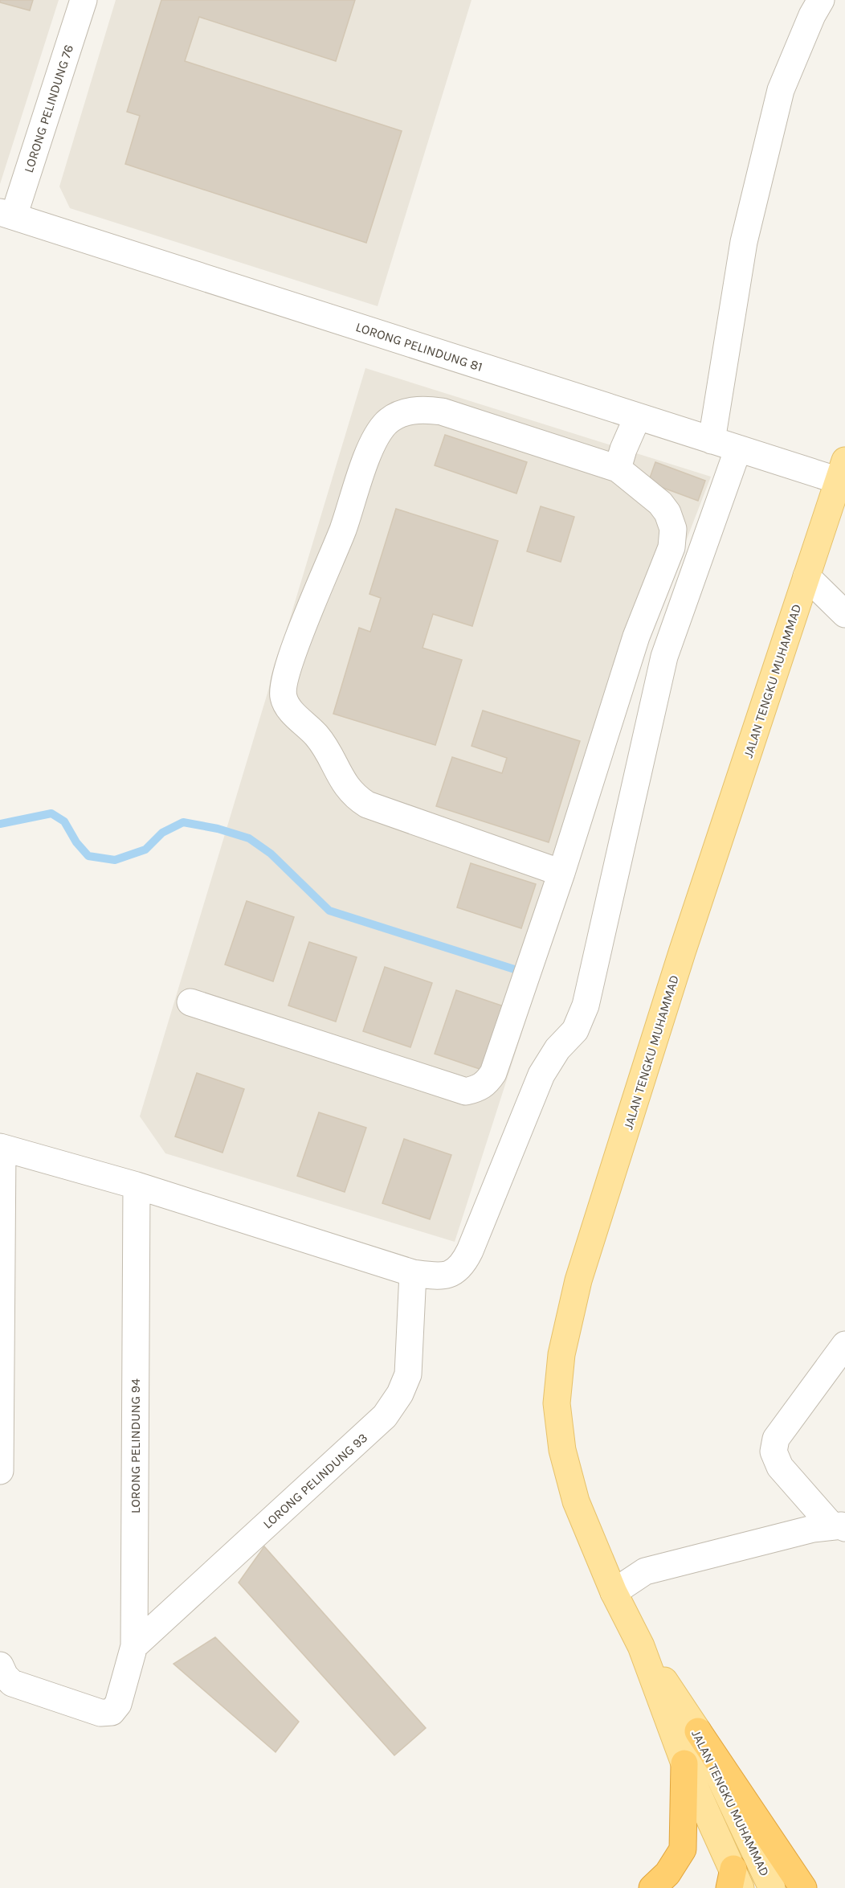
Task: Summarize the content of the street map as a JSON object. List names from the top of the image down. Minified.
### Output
{"streets":{"main road":["JALAN TENGKU MUHAMMAD"],"street":["LORONG PELINDUNG 76","LORONG PELINDUNG 81","LORONG PELINDUNG 94","LORONG PELINDUNG 93"]},"crossings":[["LORONG PELINDUNG 76","LORONG PELINDUNG 81"],["LORONG PELINDUNG 81","JALAN TENGKU MUHAMMAD"],["LORONG PELINDUNG 94","LORONG PELINDUNG 93"]]}
